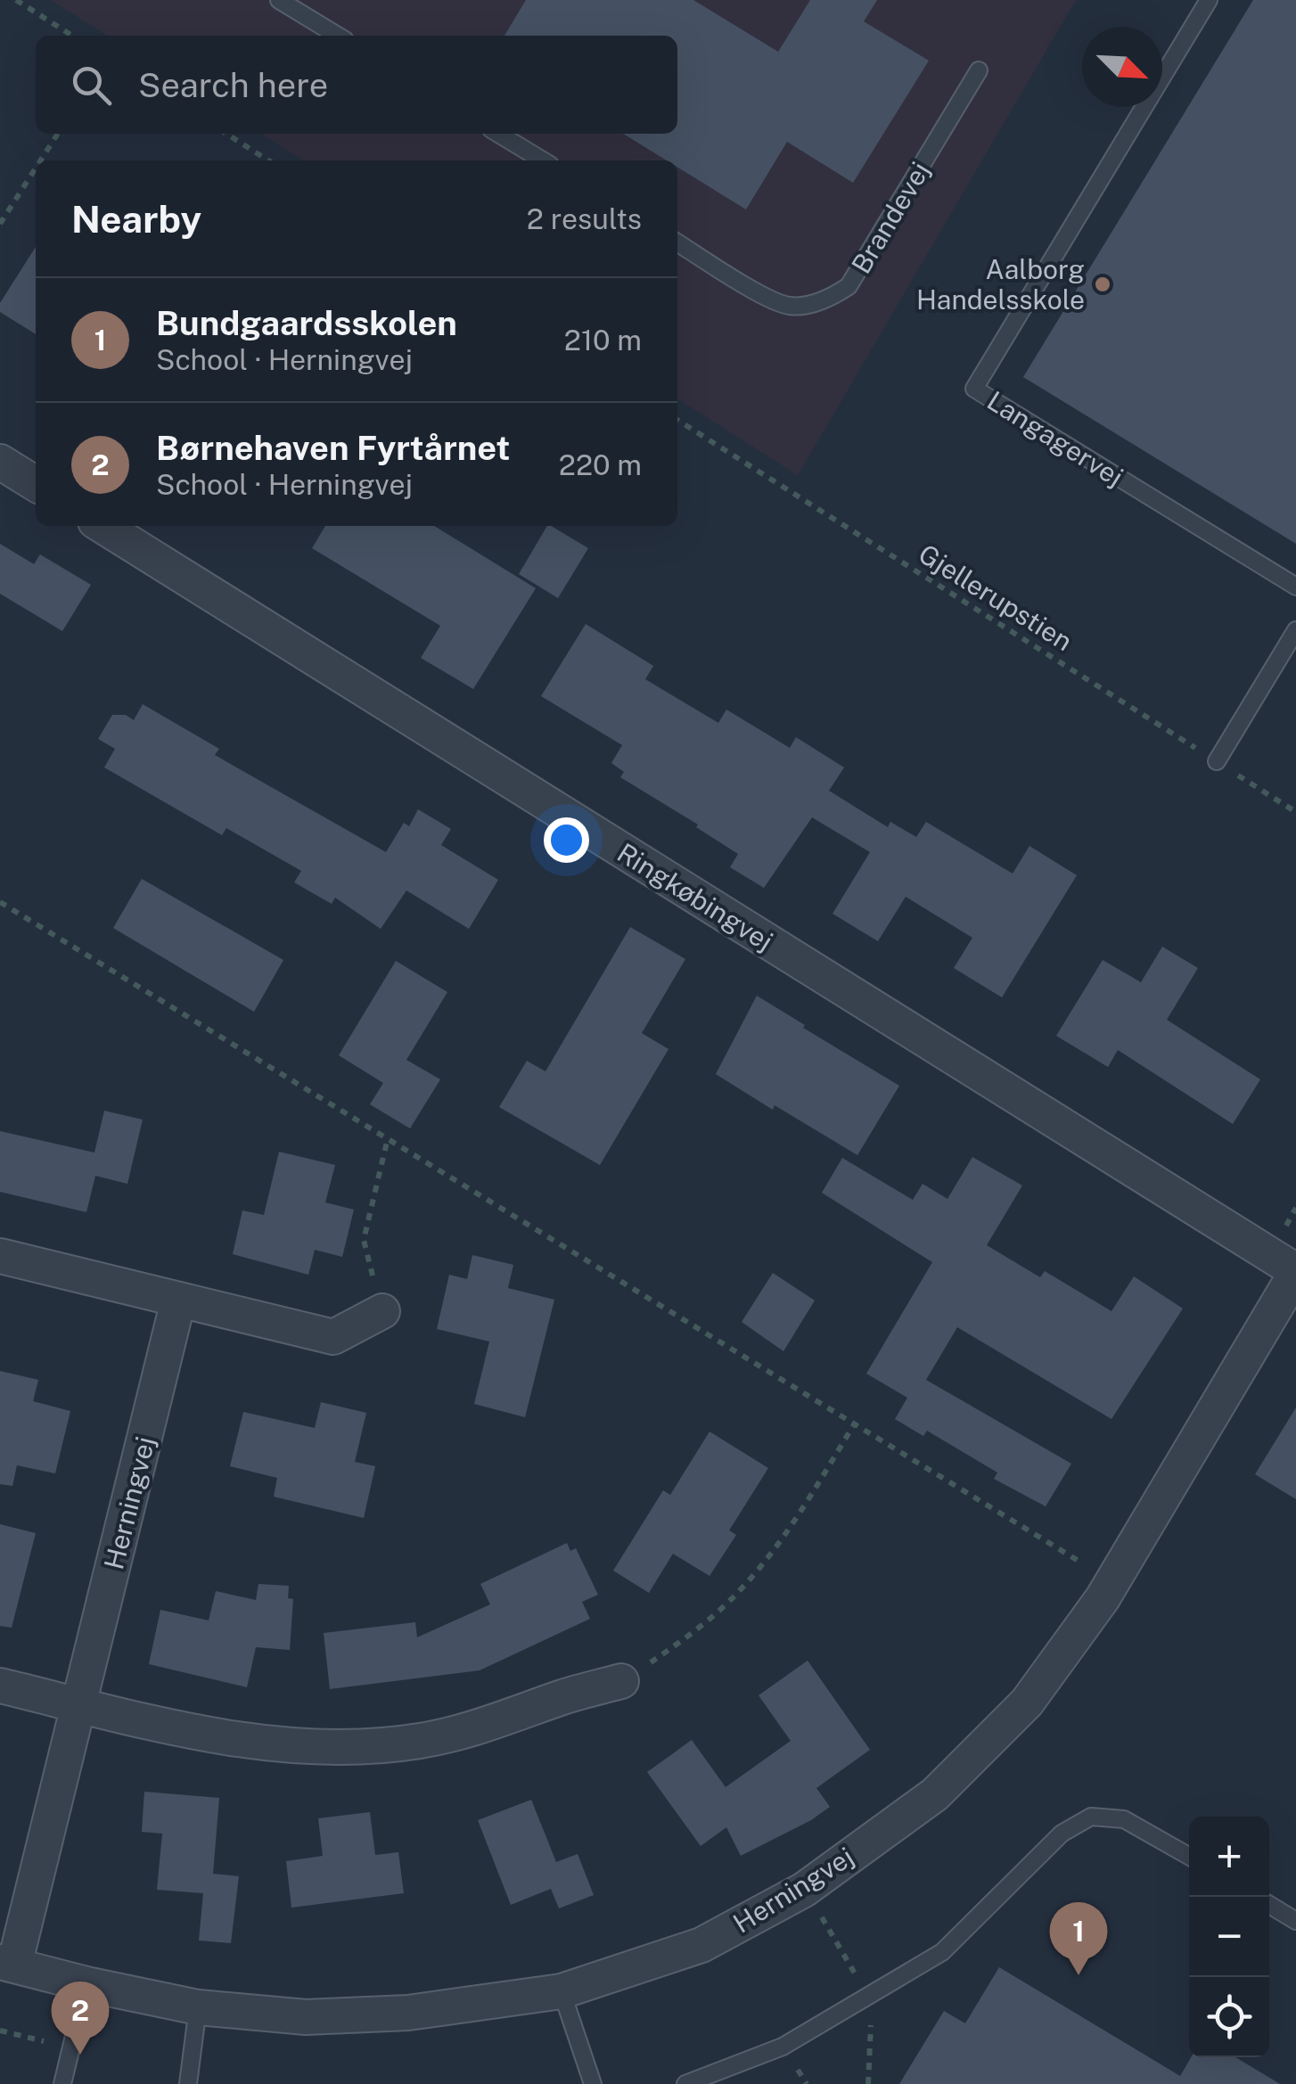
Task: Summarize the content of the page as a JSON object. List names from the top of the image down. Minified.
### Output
{"streets":{"street":["Ringkøbingvej","Herningvej"],"lane":["Brandevej","Langagervej"],"path":["Gjellerupstien"]},"crossings":[["Ringkøbingvej","Herningvej"]],"places":["Aalborg Handelsskole"],"north":"bottom right","page":{"search":"Search here","heading":["Nearby","2 results"],"list":[{"mark":"1","name":"Bundgaardsskolen","note":"School · Herningvej","value":"210 m"},{"mark":"2","name":"Børnehaven Fyrtårnet","note":"School · Herningvej","value":"220 m"}],"map_buttons":["+","−"],"pins":["1","2"]}}
